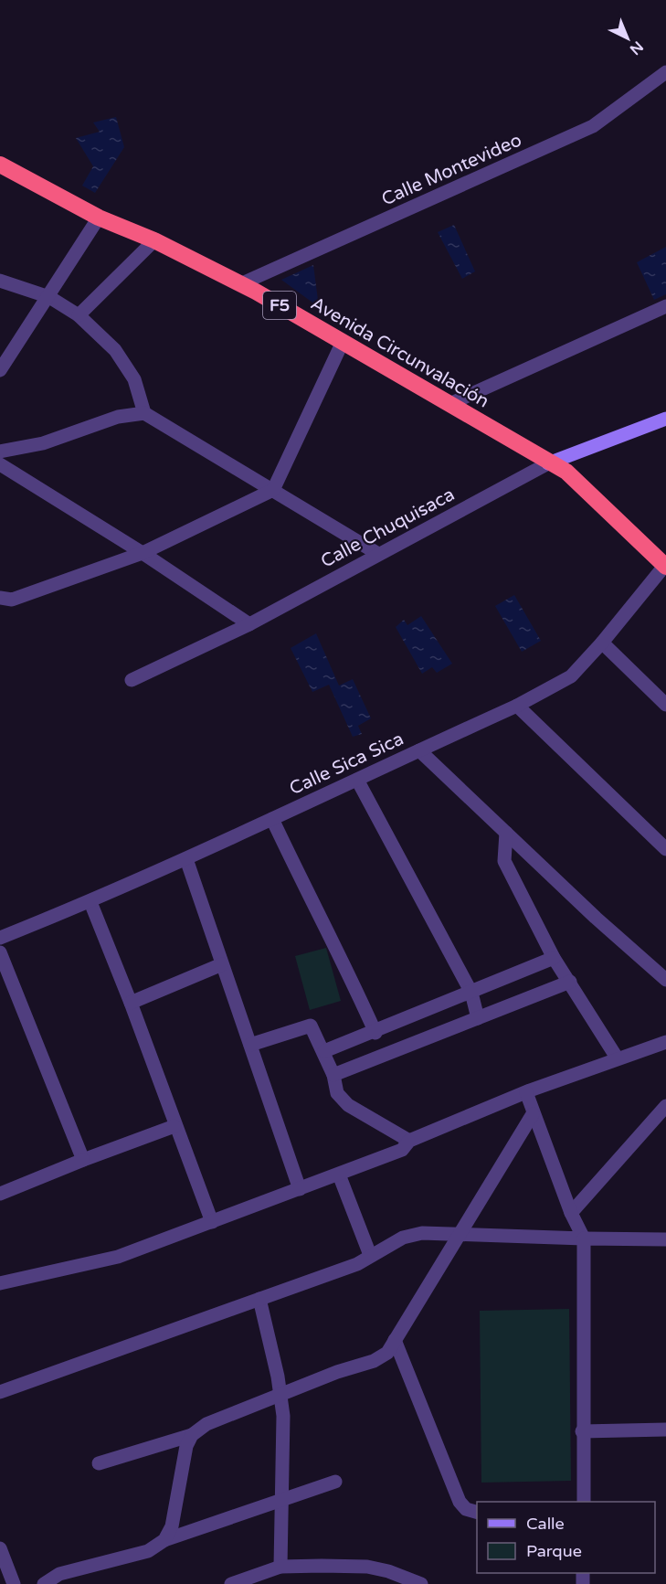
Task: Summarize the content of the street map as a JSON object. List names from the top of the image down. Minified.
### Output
{"streets":{"highway":["F5","Avenida Circunvalación"],"main road":["Calle Chuquisaca"],"street":["Calle Montevideo","Calle Sica Sica"]},"crossings":[["Calle Montevideo","Avenida Circunvalación"],["Avenida Circunvalación","Calle Chuquisaca"],["Avenida Circunvalación","Calle Sica Sica"]],"legend":["Calle","Parque"],"north":"bottom right"}
